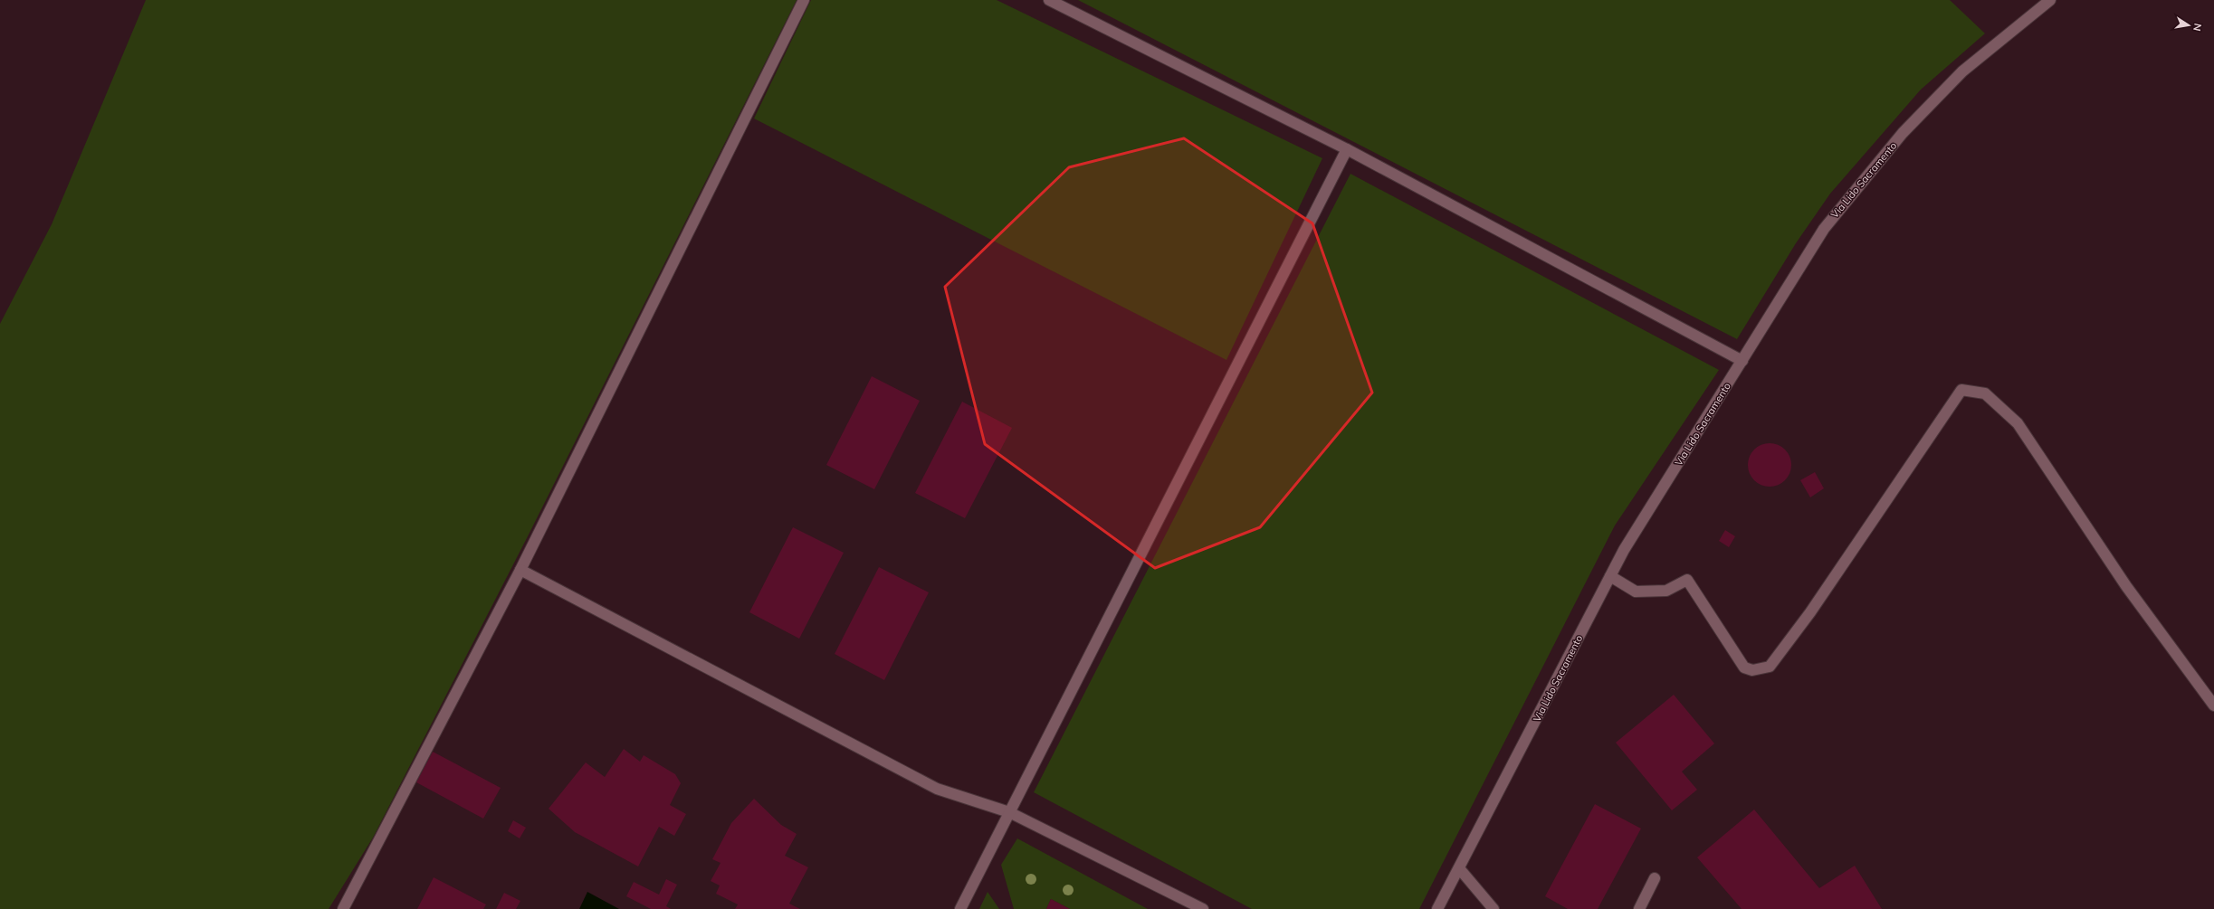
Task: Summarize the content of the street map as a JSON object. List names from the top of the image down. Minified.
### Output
{"streets":{"street":["Via Lido Sacramento"]},"north":"right"}
